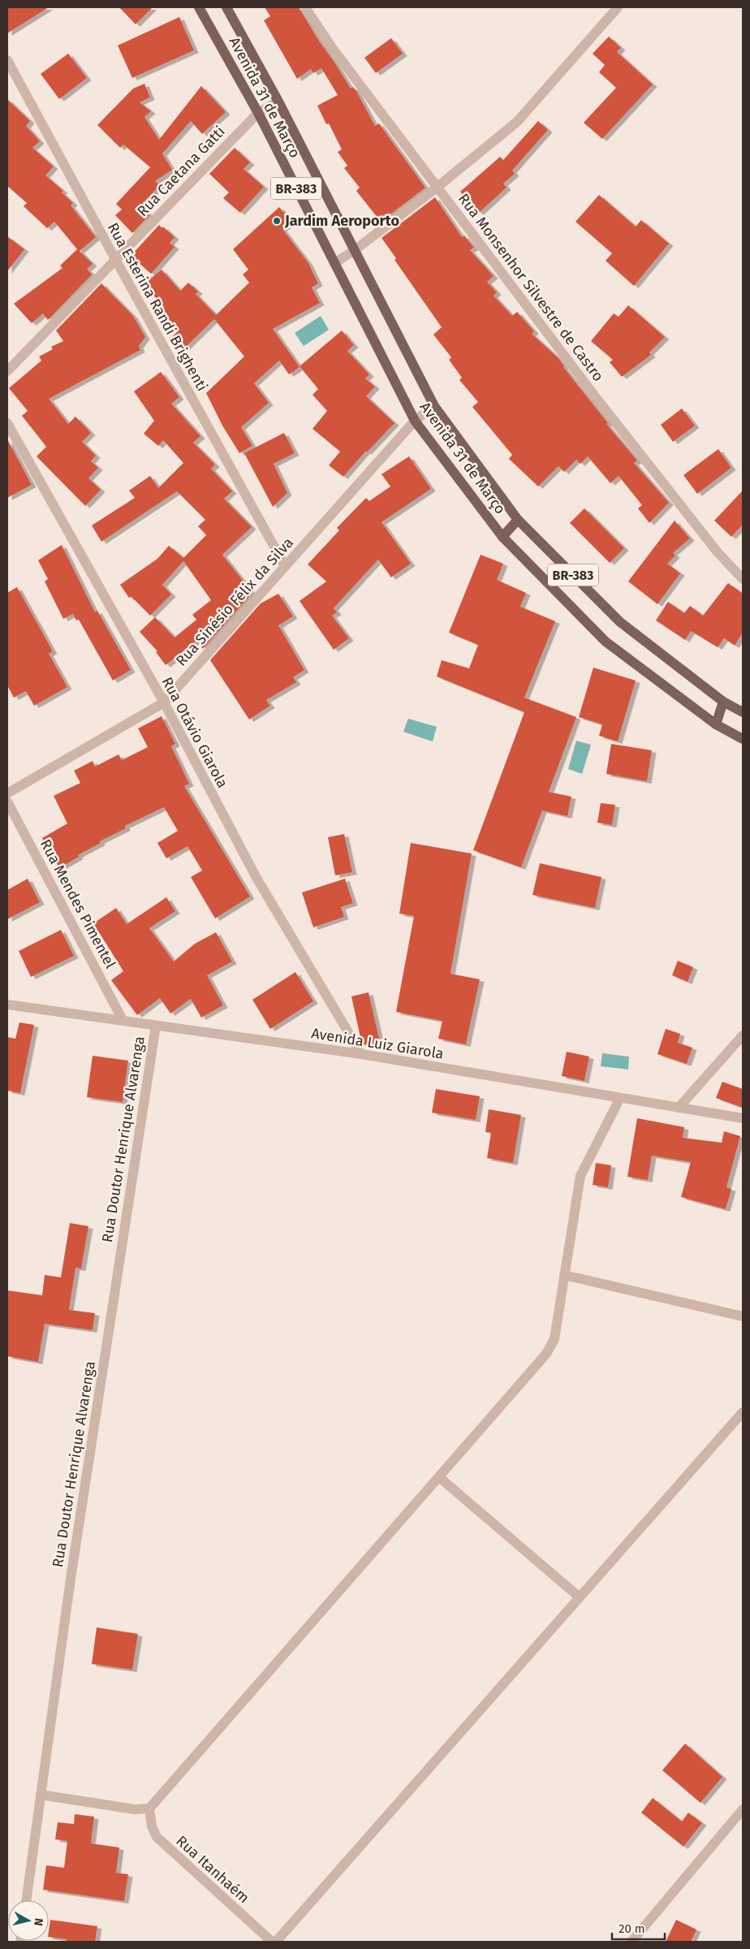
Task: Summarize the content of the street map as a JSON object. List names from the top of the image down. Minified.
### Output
{"streets":{"main road":["Avenida 31 de Março","BR-383"],"street":["Rua Caetana Gatti","Rua Monsenhor Silvestre de Castro","Rua Esterina Randi Brighenti","Rua Sinésio Félix da Silva","Rua Otávio Giarola","Rua Mendes Pimentel","Avenida Luiz Giarola","Rua Doutor Henrique Alvarenga","Rua Itanhaém"]},"crossings":[["Avenida 31 de Março","Rua Caetana Gatti"],["Avenida 31 de Março","Rua Sinésio Félix da Silva"],["Rua Caetana Gatti","Rua Esterina Randi Brighenti"],["Rua Esterina Randi Brighenti","Rua Sinésio Félix da Silva"],["Rua Sinésio Félix da Silva","Rua Otávio Giarola"],["Rua Otávio Giarola","Avenida Luiz Giarola"],["Rua Mendes Pimentel","Avenida Luiz Giarola"],["Avenida Luiz Giarola","Rua Doutor Henrique Alvarenga"]],"places":["Jardim Aeroporto"],"scale_bar":"20 m","north":"right"}
